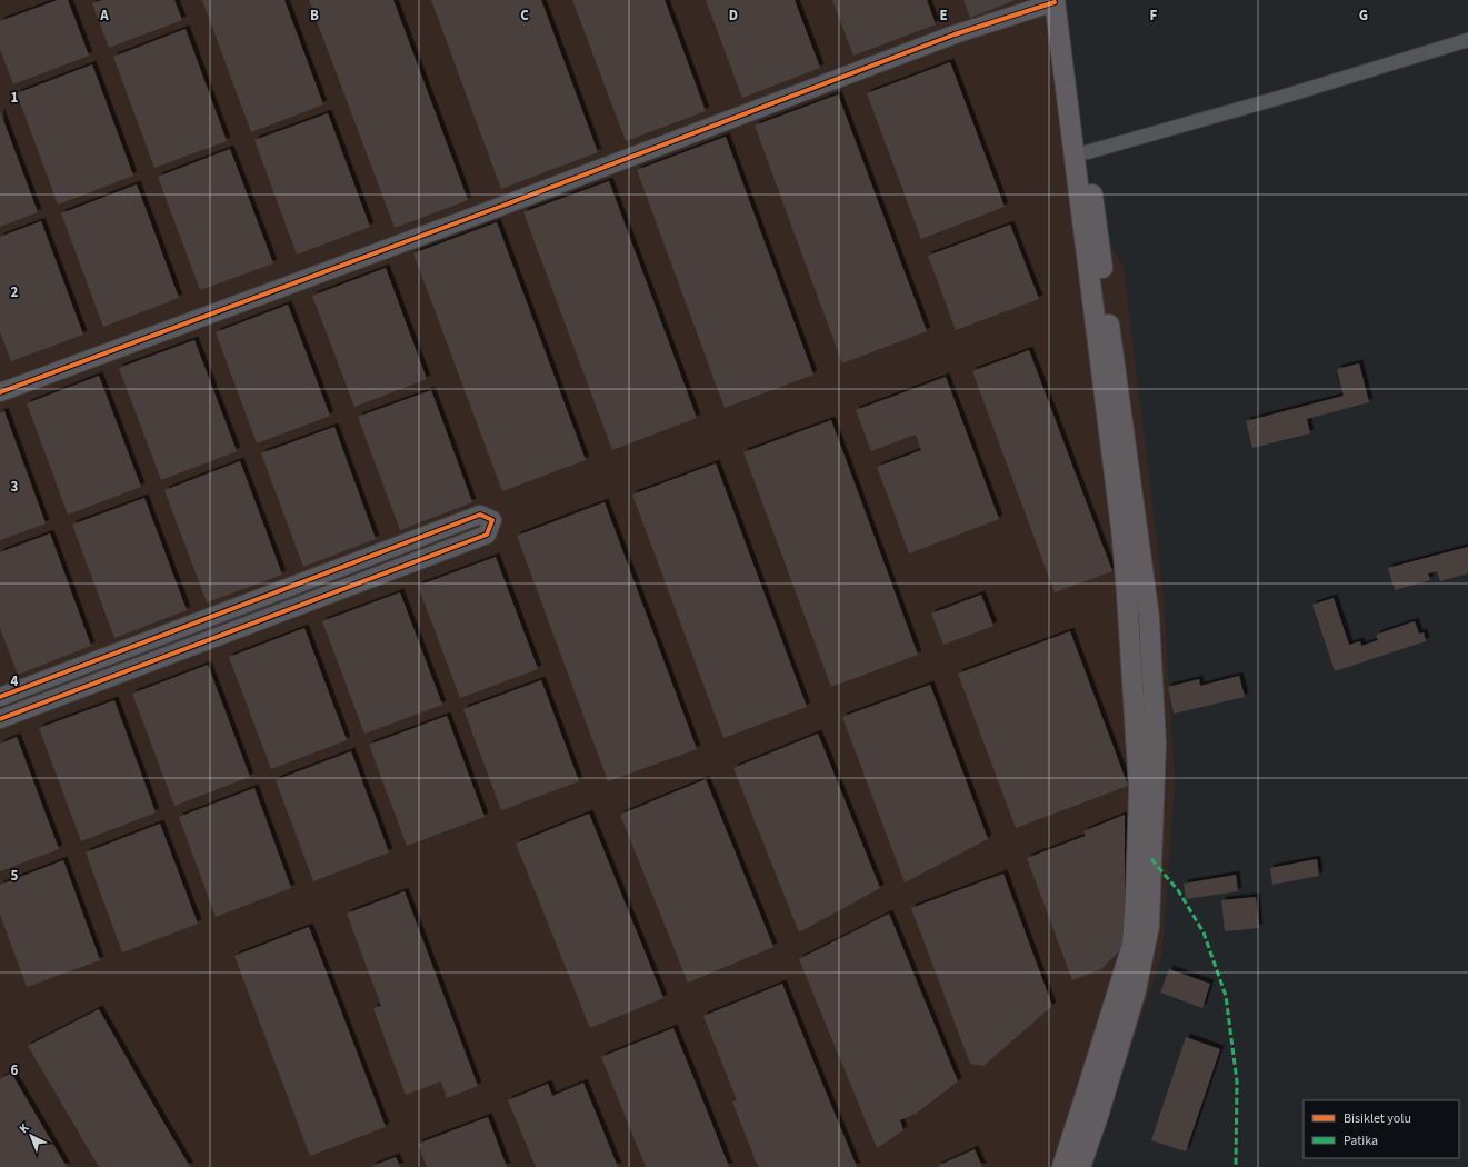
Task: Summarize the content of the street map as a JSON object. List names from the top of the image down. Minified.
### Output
{"legend":["Bisiklet yolu","Patika"],"north":"top left","grid":{"columns":["A","B","C","D","E","F","G"],"rows":["1","2","3","4","5","6"]}}
